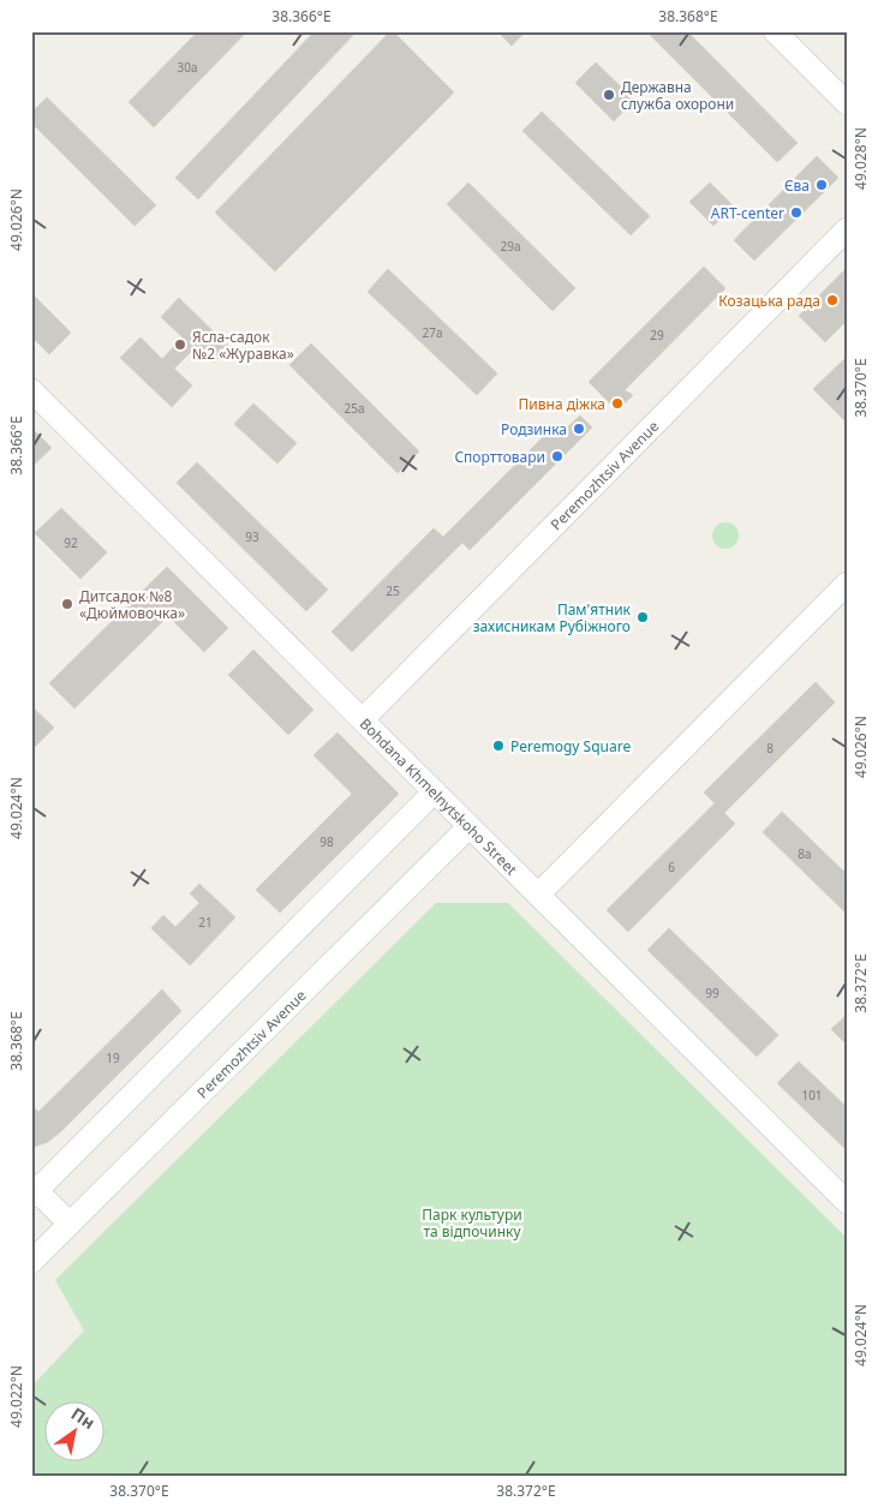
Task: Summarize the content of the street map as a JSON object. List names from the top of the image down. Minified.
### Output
{"streets":{"street":["Peremozhtsiv Avenue","Bohdana Khmelnytskoho Street"]},"crossings":[["Peremozhtsiv Avenue","Bohdana Khmelnytskoho Street"]],"parks":["Парк культури та відпочинку"],"places":["Державна служба охорони","Єва","ART-center","Козацька рада","Ясла-садок №2 «Журавка»","Пивна діжка","Родзинка","Спорттовари","Дитсадок №8 «Дюймовочка»","Пам'ятник захисникам Рубіжного","Peremogy Square"],"house_numbers":["30а","29а","27а","29","25а","93","92","25","8","98","8а","6","21","99","19","101"],"north":"top right","coordinates":["38.366°E","38.368°E","49.028°N","49.026°N","38.370°E","49.024°N","38.372°E","49.022°N"]}
